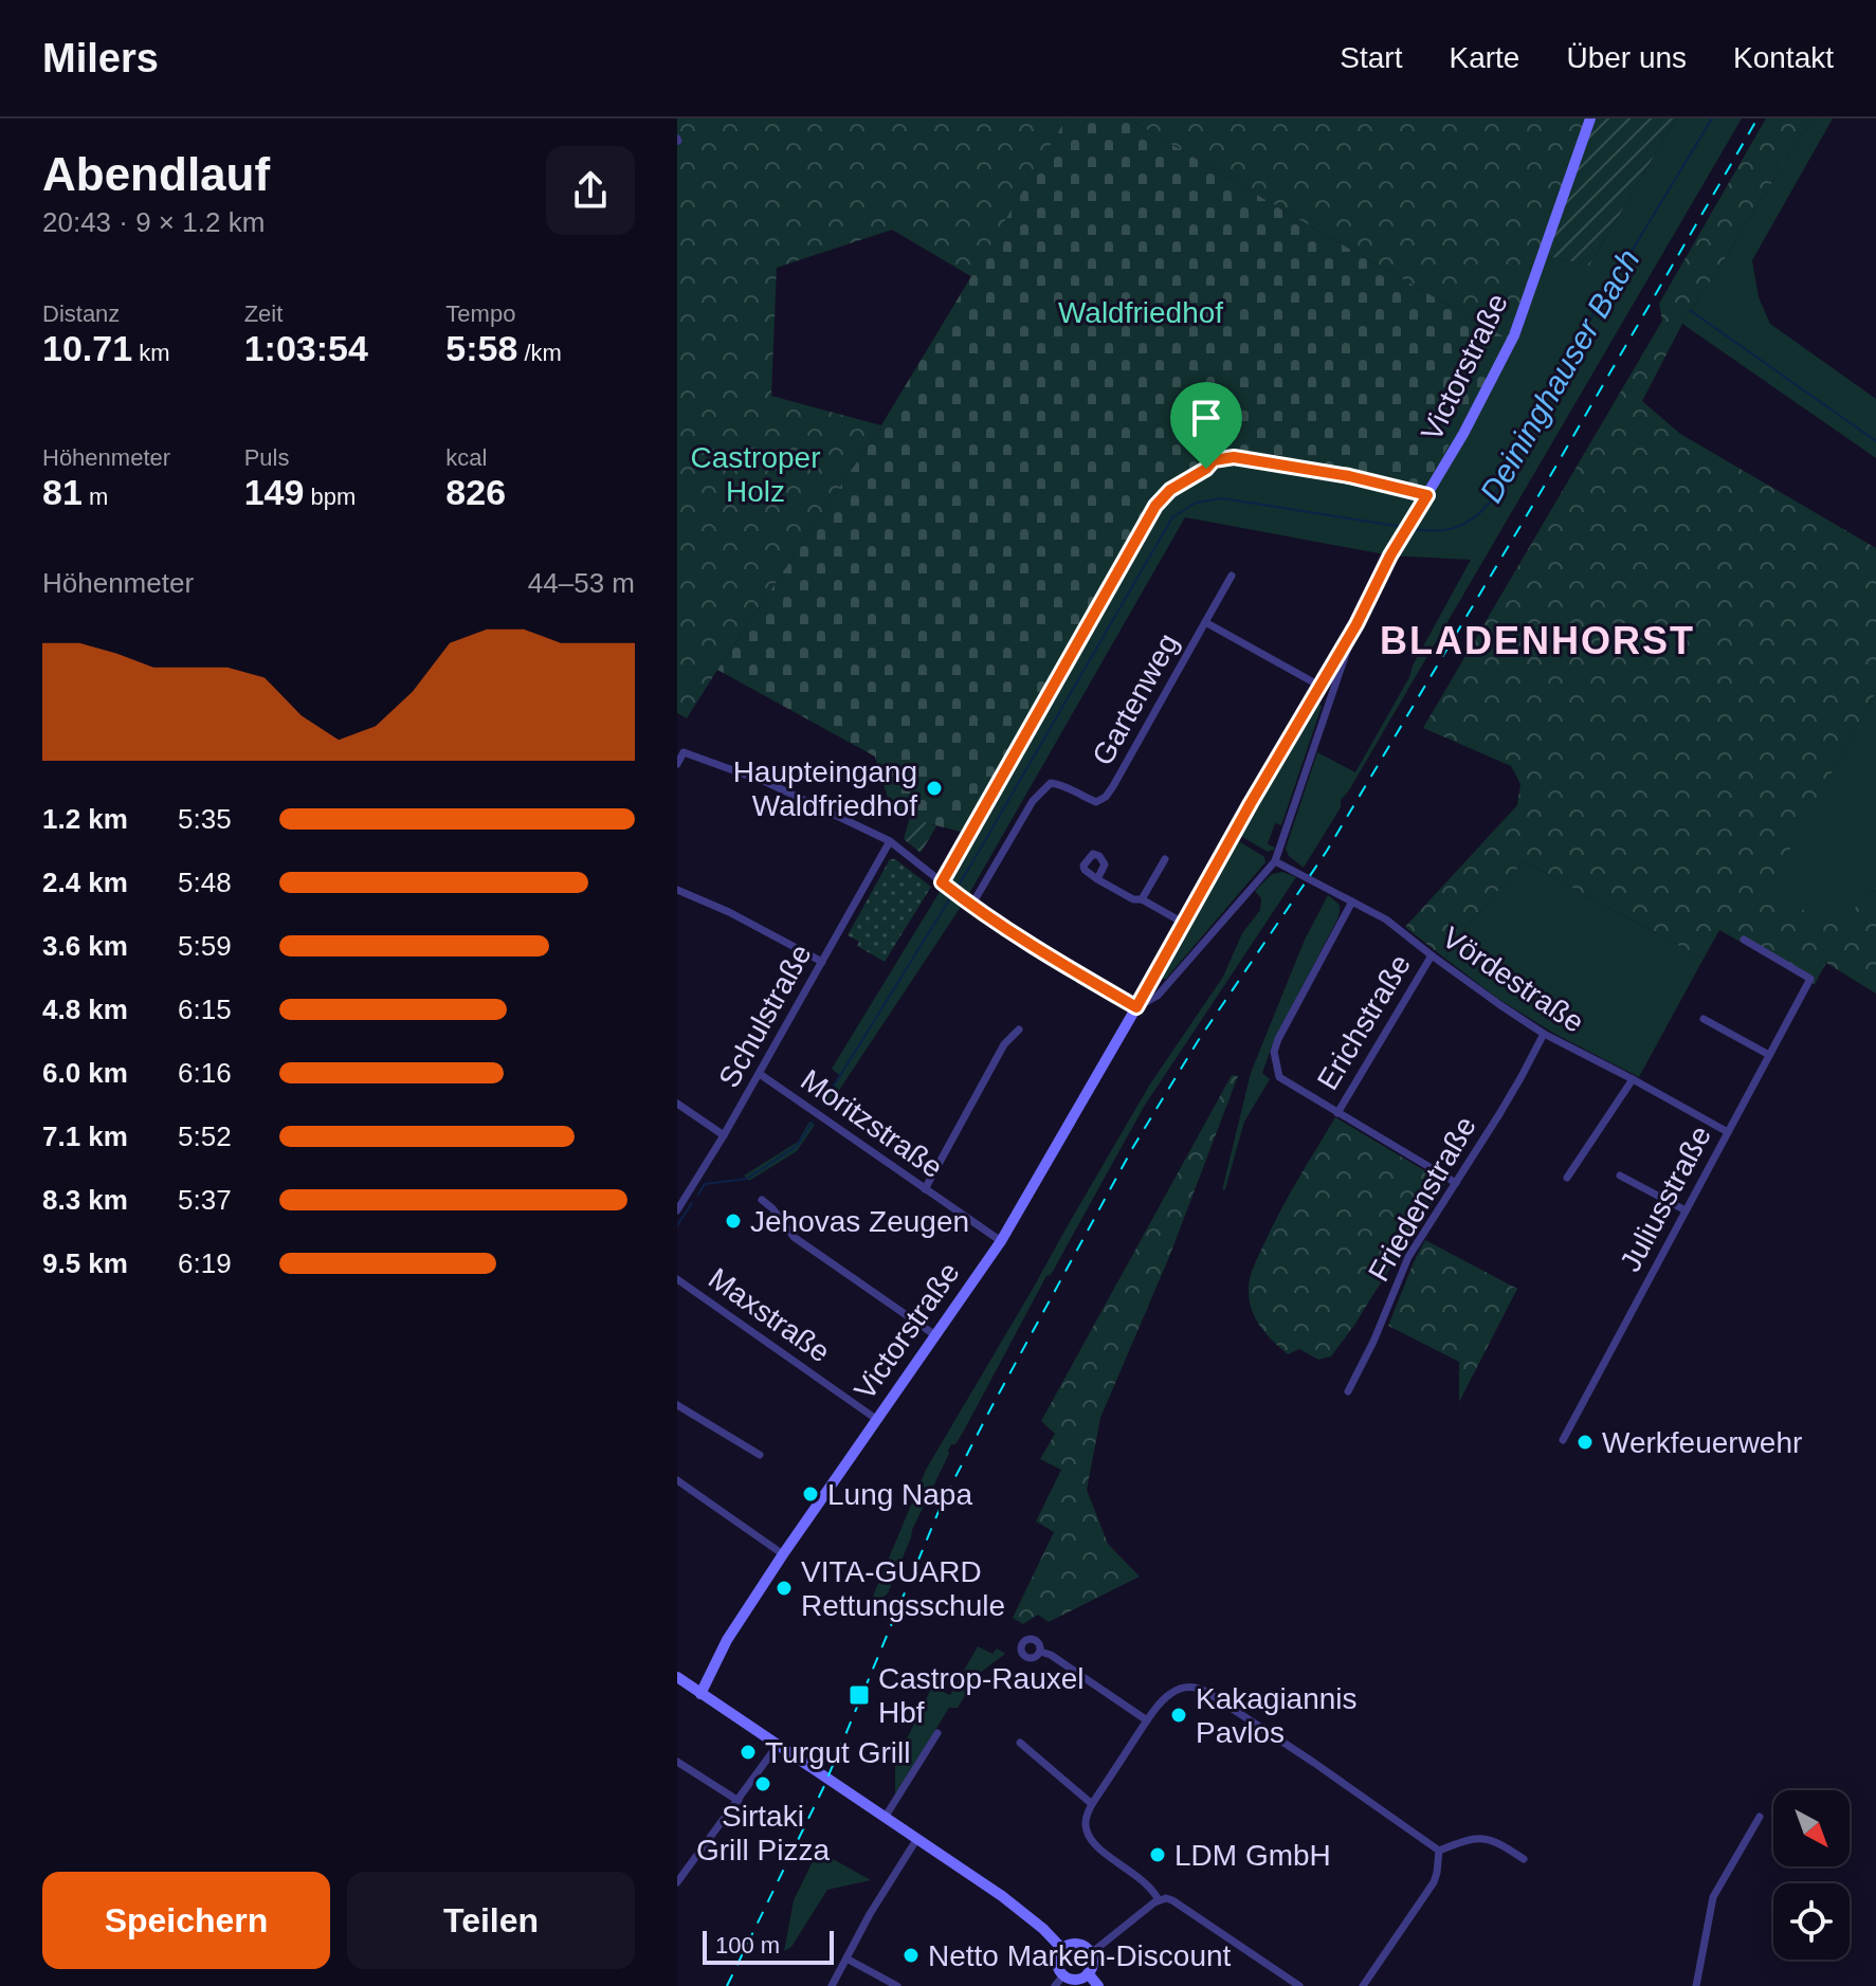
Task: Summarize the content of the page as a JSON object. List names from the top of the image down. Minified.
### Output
{"streets":{"street":["Victorstraße","Gartenweg","Vördestraße","Schulstraße","Erichstraße","Moritzstraße","Friedenstraße","Juliusstraße","Maxstraße"]},"crossings":[["Victorstraße","Gartenweg"],["Victorstraße","Vördestraße"],["Victorstraße","Moritzstraße"],["Victorstraße","Maxstraße"],["Vördestraße","Erichstraße"],["Vördestraße","Friedenstraße"],["Vördestraße","Juliusstraße"],["Schulstraße","Moritzstraße"]],"districts":["BLADENHORST"],"water":["Deininghauser Bach"],"parks":["Waldfriedhof","Castroper Holz"],"places":{"other":["Haupteingang Waldfriedhof","Jehovas Zeugen","Werkfeuerwehr","Lung Napa","VITA-GUARD Rettungsschule","Kakagiannis Pavlos","Turgut Grill","Sirtaki Grill Pizza","LDM GmbH","Netto Marken-Discount"],"transit":["Castrop-Rauxel Hbf"]},"scale_bar":"100 m","north":"bottom right","page":{"header":"Milers","nav":["Start","Karte","Über uns","Kontakt"],"heading":["Abendlauf","20:43 · 9 × 1.2 km"],"stats":[["Distanz","10.71 km"],["Zeit","1:03:54"],["Tempo","5:58 /km"],["Höhenmeter","81 m"],["Puls","149 bpm"],["kcal","826"]],"chart":["Höhenmeter","44–53 m"],"list":[{"name":"1.2 km","note":"5:35"},{"name":"2.4 km","note":"5:48"},{"name":"3.6 km","note":"5:59"},{"name":"4.8 km","note":"6:15"},{"name":"6.0 km","note":"6:16"},{"name":"7.1 km","note":"5:52"},{"name":"8.3 km","note":"5:37"},{"name":"9.5 km","note":"6:19"}],"buttons":["Speichern","Teilen"],"scale":"100 m"}}
